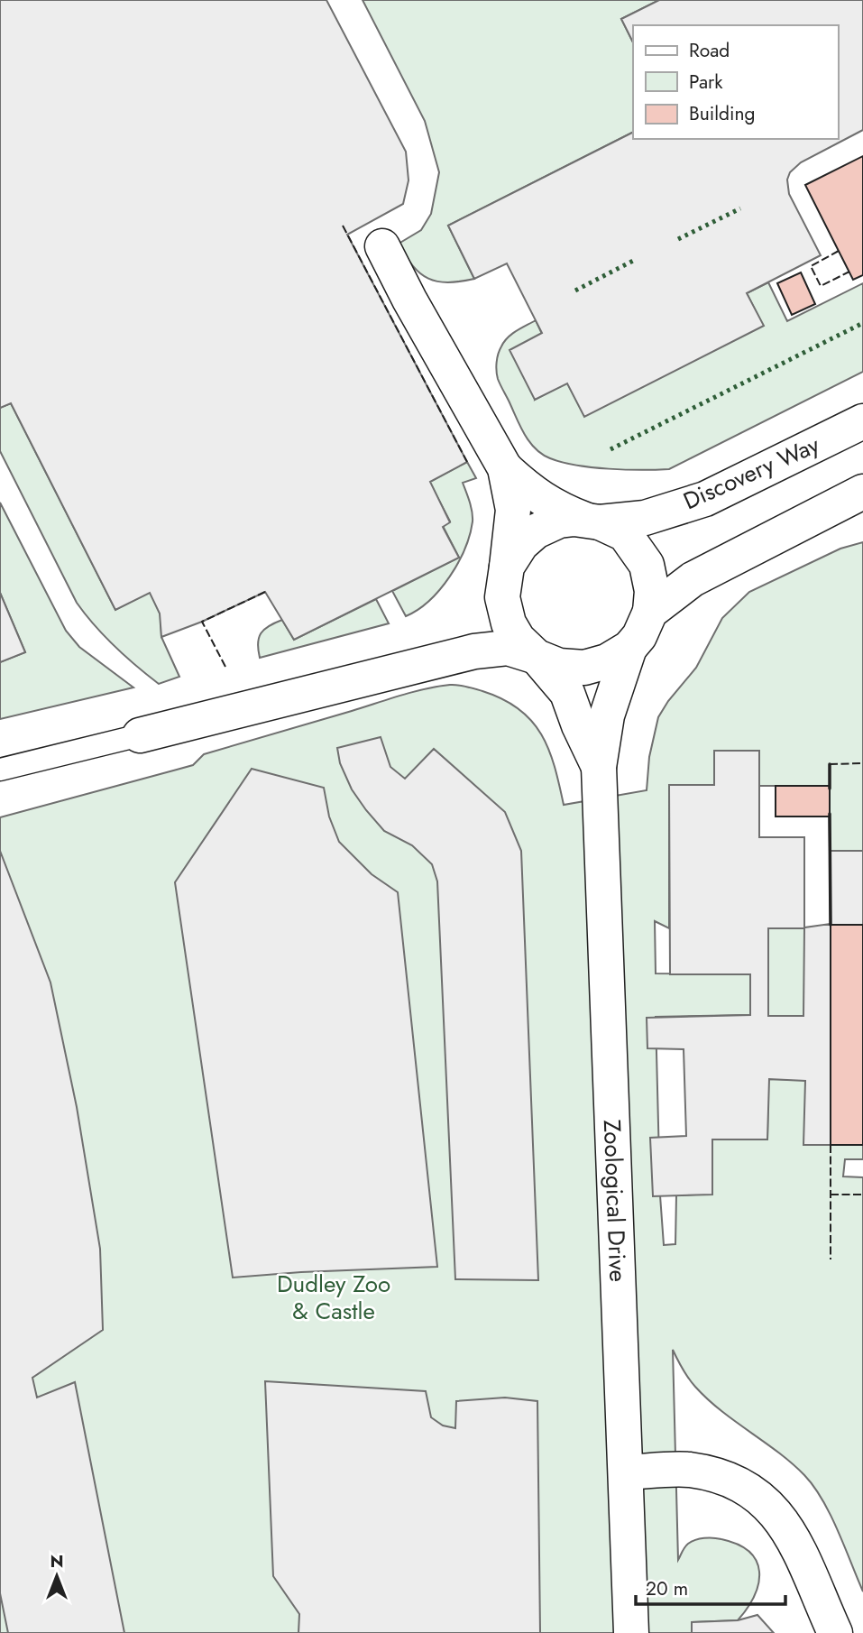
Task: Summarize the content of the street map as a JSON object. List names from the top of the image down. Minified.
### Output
{"streets":{"street":["Discovery Way","Zoological Drive"]},"crossings":[["Discovery Way","Zoological Drive"]],"parks":["Dudley Zoo & Castle"],"legend":["Road","Park","Building"],"scale_bar":"20 m","north":"top"}
